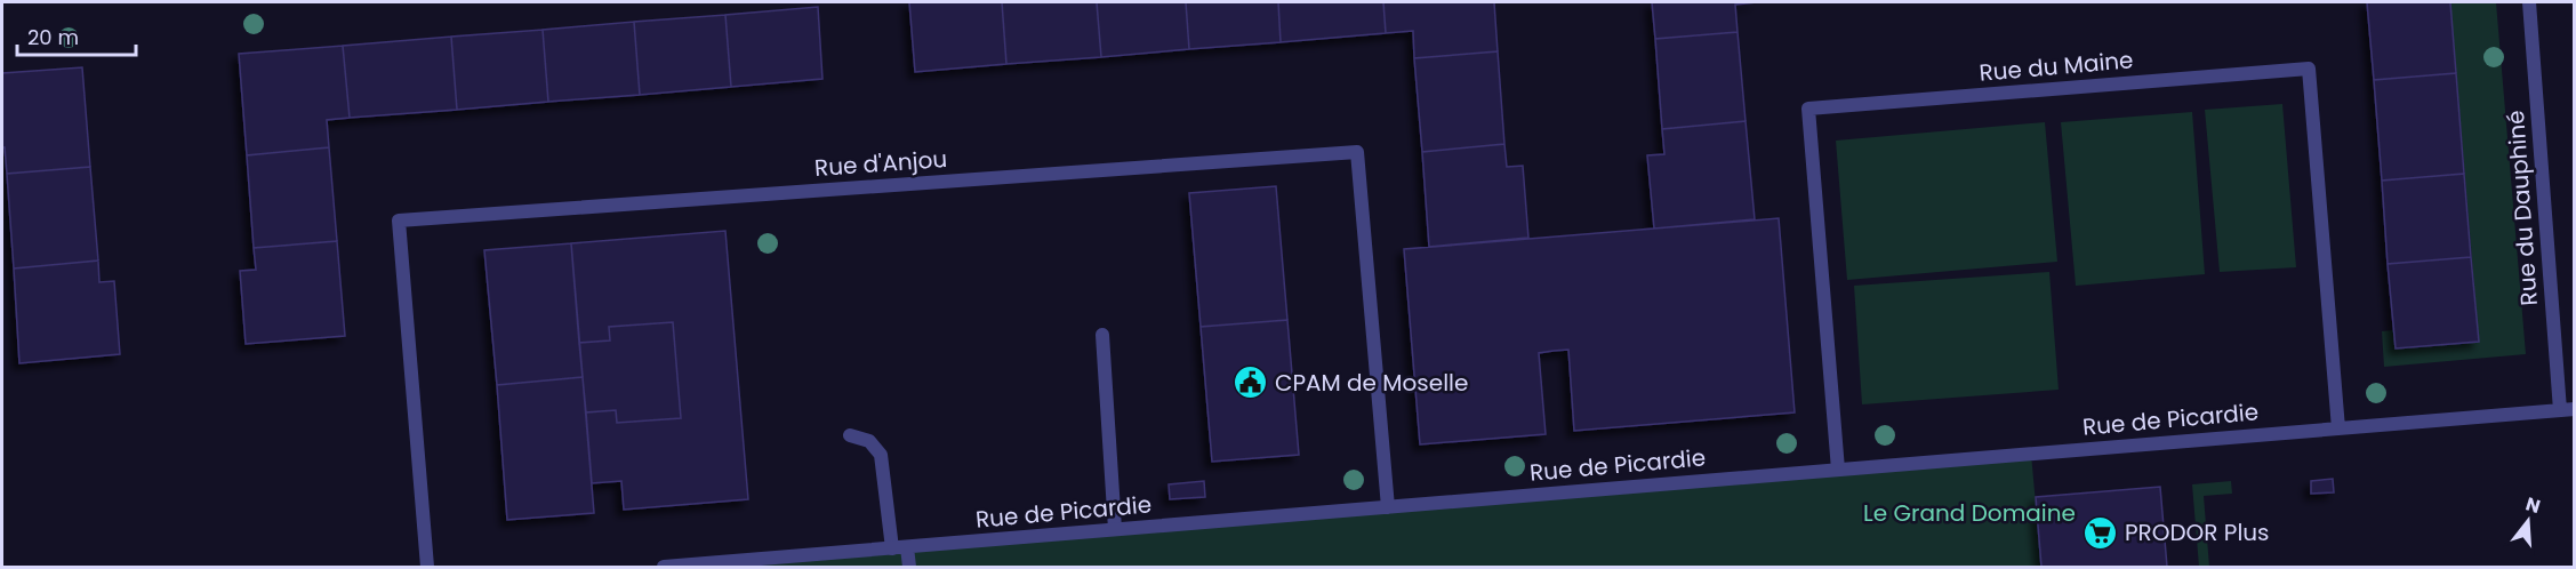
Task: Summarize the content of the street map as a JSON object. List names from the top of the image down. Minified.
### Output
{"streets":{"street":["Rue du Maine","Rue d'Anjou","Rue du Dauphiné","Rue de Picardie"]},"crossings":[["Rue du Maine","Rue de Picardie"],["Rue d'Anjou","Rue de Picardie"],["Rue du Dauphiné","Rue de Picardie"]],"parks":["Le Grand Domaine"],"places":{"public building":["CPAM de Moselle"],"supermarket":["PRODOR Plus"]},"scale_bar":"20 m","north":"top"}
